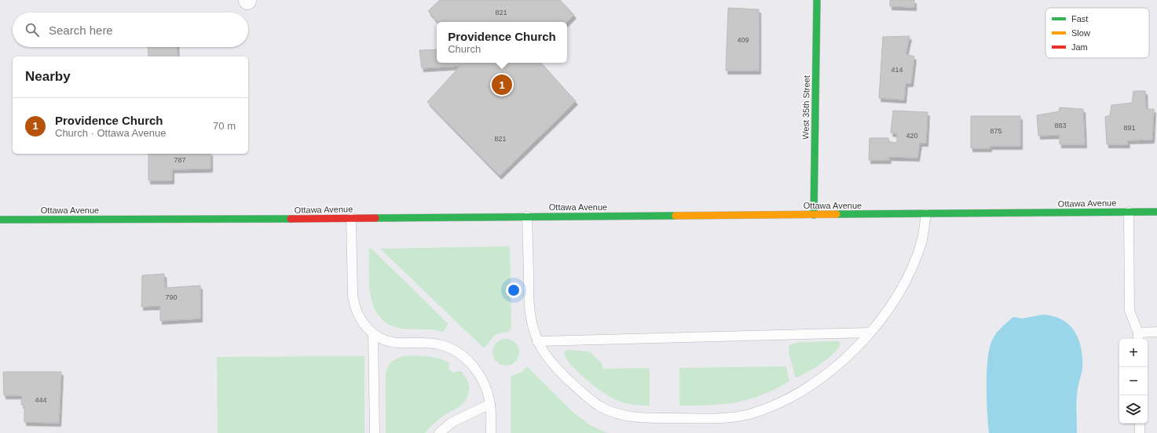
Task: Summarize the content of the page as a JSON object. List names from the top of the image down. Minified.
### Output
{"streets":{"street":["West 35th Street","Ottawa Avenue"]},"crossings":[["West 35th Street","Ottawa Avenue"]],"house_numbers":["821","409","414","883","891","875","420","821","787","790","444"],"legend":["Fast","Slow","Jam"],"page":{"search":"Search here","popup":["Providence Church","Church"],"heading":"Nearby","pins":"1","list":[{"mark":"1","name":"Providence Church","note":"Church · Ottawa Avenue","value":"70 m"}],"map_buttons":["+","−"]}}
